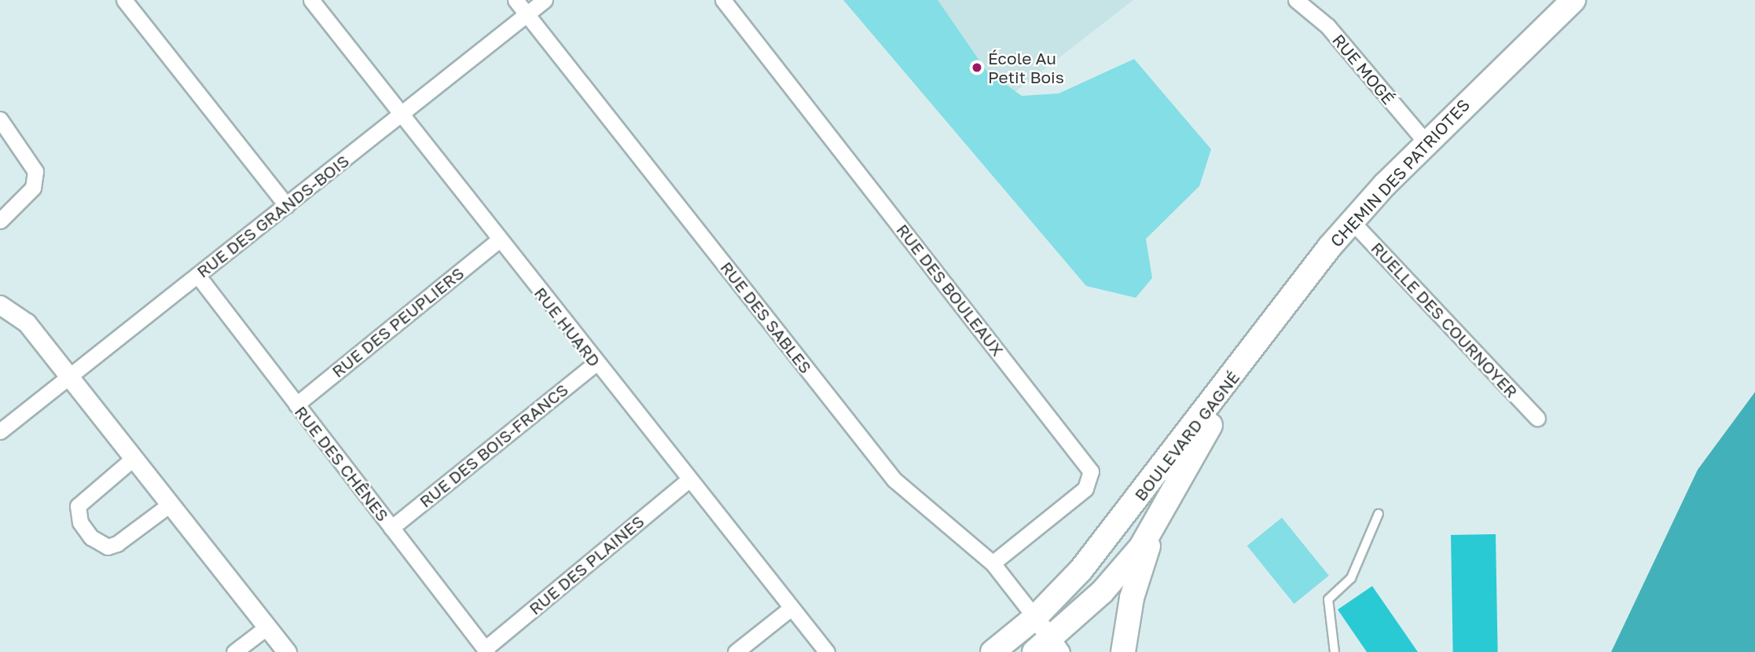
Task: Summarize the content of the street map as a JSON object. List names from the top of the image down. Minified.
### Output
{"streets":{"main road":["CHEMIN DES PATRIOTES","BOULEVARD GAGNÉ"],"street":["RUE MOGÉ","RUE DES GRANDS-BOIS","RUE DES BOULEAUX","RUE DES SABLES","RUELLE DES COURNOYER","RUE DES PEUPLIERS","RUE HUARD","RUE DES BOIS-FRANCS","RUE DES CHÊNES","RUE DES PLAINES"]},"crossings":[["RUE MOGÉ","CHEMIN DES PATRIOTES"],["CHEMIN DES PATRIOTES","RUELLE DES COURNOYER"],["CHEMIN DES PATRIOTES","BOULEVARD GAGNÉ"],["RUE DES GRANDS-BOIS","RUE DES SABLES"],["RUE DES GRANDS-BOIS","RUE HUARD"],["RUE DES GRANDS-BOIS","RUE DES CHÊNES"],["RUE DES BOULEAUX","RUE DES SABLES"],["RUE DES SABLES","BOULEVARD GAGNÉ"],["RUE DES PEUPLIERS","RUE HUARD"],["RUE DES PEUPLIERS","RUE DES CHÊNES"],["RUE HUARD","RUE DES BOIS-FRANCS"],["RUE HUARD","RUE DES PLAINES"],["RUE DES BOIS-FRANCS","RUE DES CHÊNES"],["RUE DES CHÊNES","RUE DES PLAINES"]],"places":["École Au Petit Bois"]}
